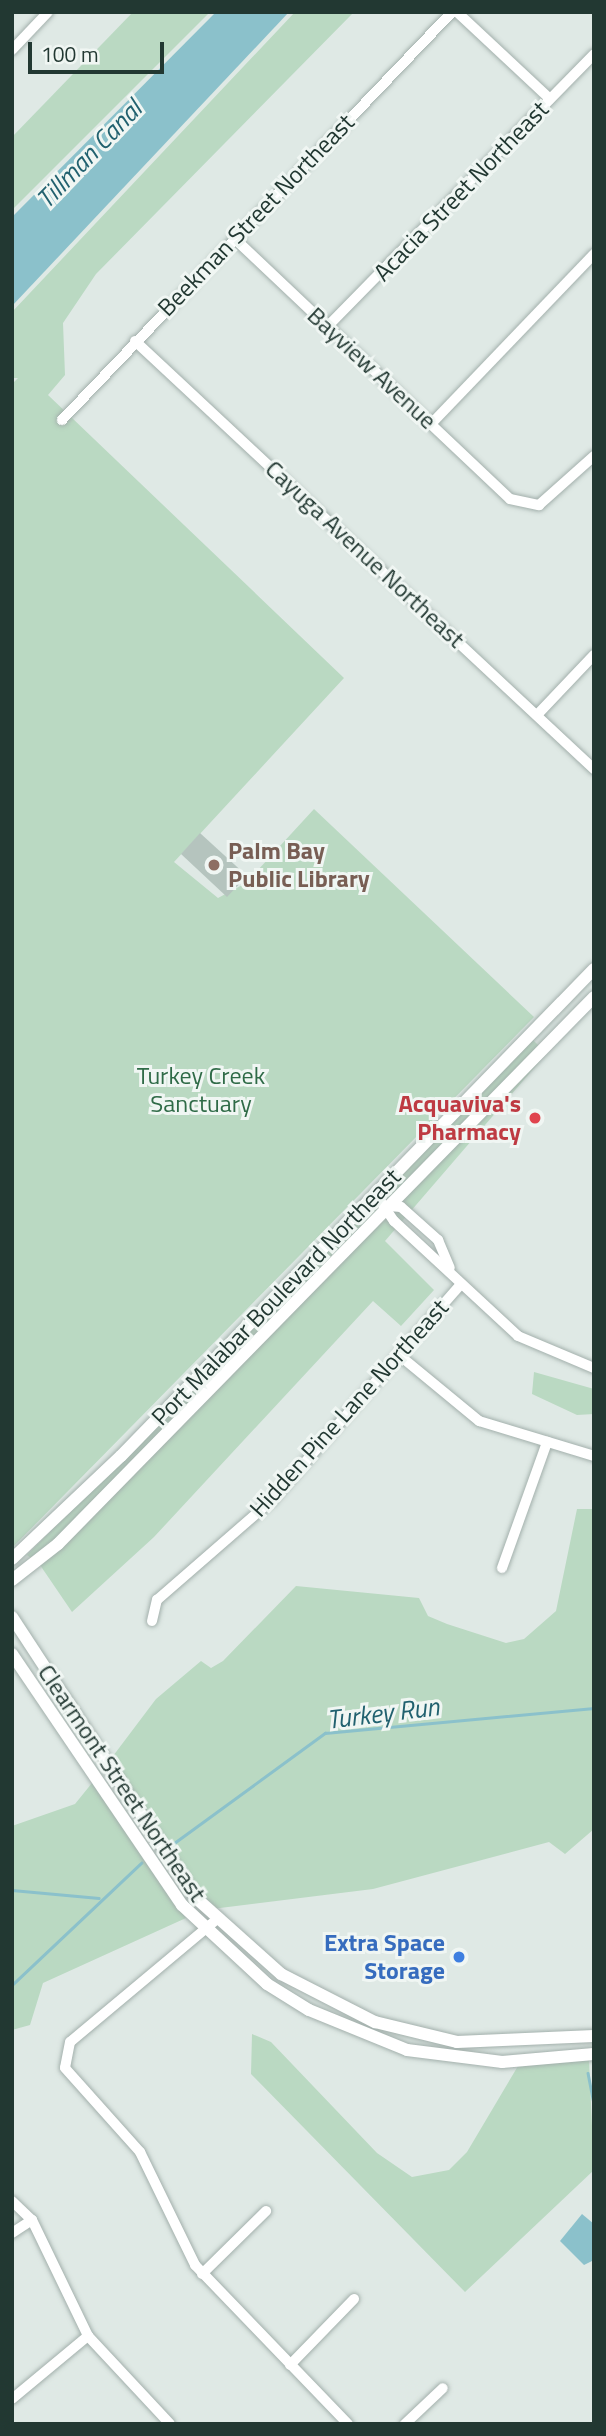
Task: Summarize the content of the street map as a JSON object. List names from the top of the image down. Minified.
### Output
{"streets":{"street":["Acacia Street Northeast","Beekman Street Northeast","Bayview Avenue","Cayuga Avenue Northeast","Port Malabar Boulevard Northeast","Hidden Pine Lane Northeast","Clearmont Street Northeast"]},"crossings":[["Acacia Street Northeast","Bayview Avenue"],["Beekman Street Northeast","Bayview Avenue"],["Beekman Street Northeast","Cayuga Avenue Northeast"]],"water":["Tillman Canal","Turkey Run"],"parks":["Turkey Creek Sanctuary"],"places":["Palm Bay Public Library","Acquaviva's Pharmacy","Extra Space Storage"],"scale_bar":"100 m"}
